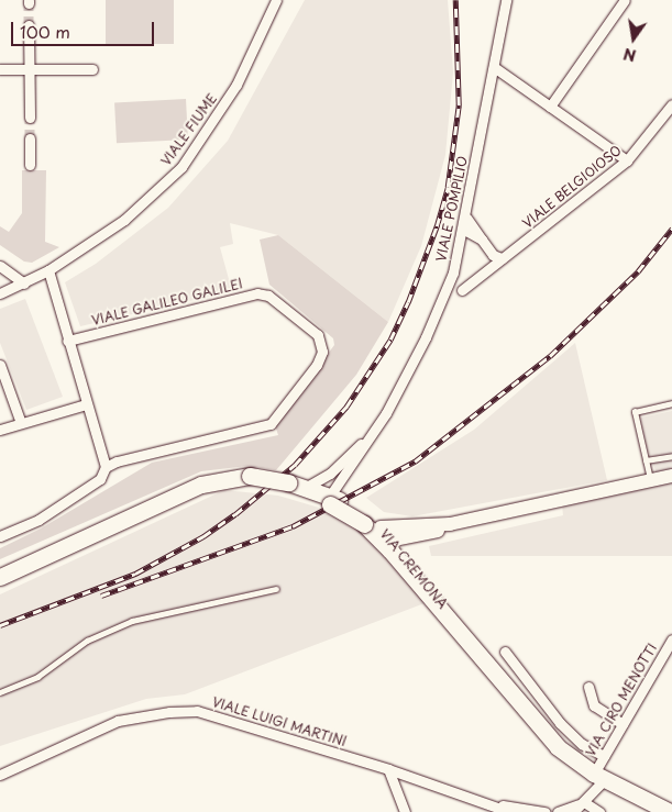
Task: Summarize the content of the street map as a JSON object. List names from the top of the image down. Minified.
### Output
{"streets":{"main road":["VIA CREMONA"],"street":["VIALE FIUME","VIALE BELGIOIOSO","VIALE POMPILIO","VIALE GALILEO GALILEI","VIA CIRO MENOTTI","VIALE LUIGI MARTINI"]},"crossings":[["VIALE POMPILIO","VIA CREMONA"],["VIA CREMONA","VIA CIRO MENOTTI"]],"scale_bar":"100 m","north":"bottom"}
